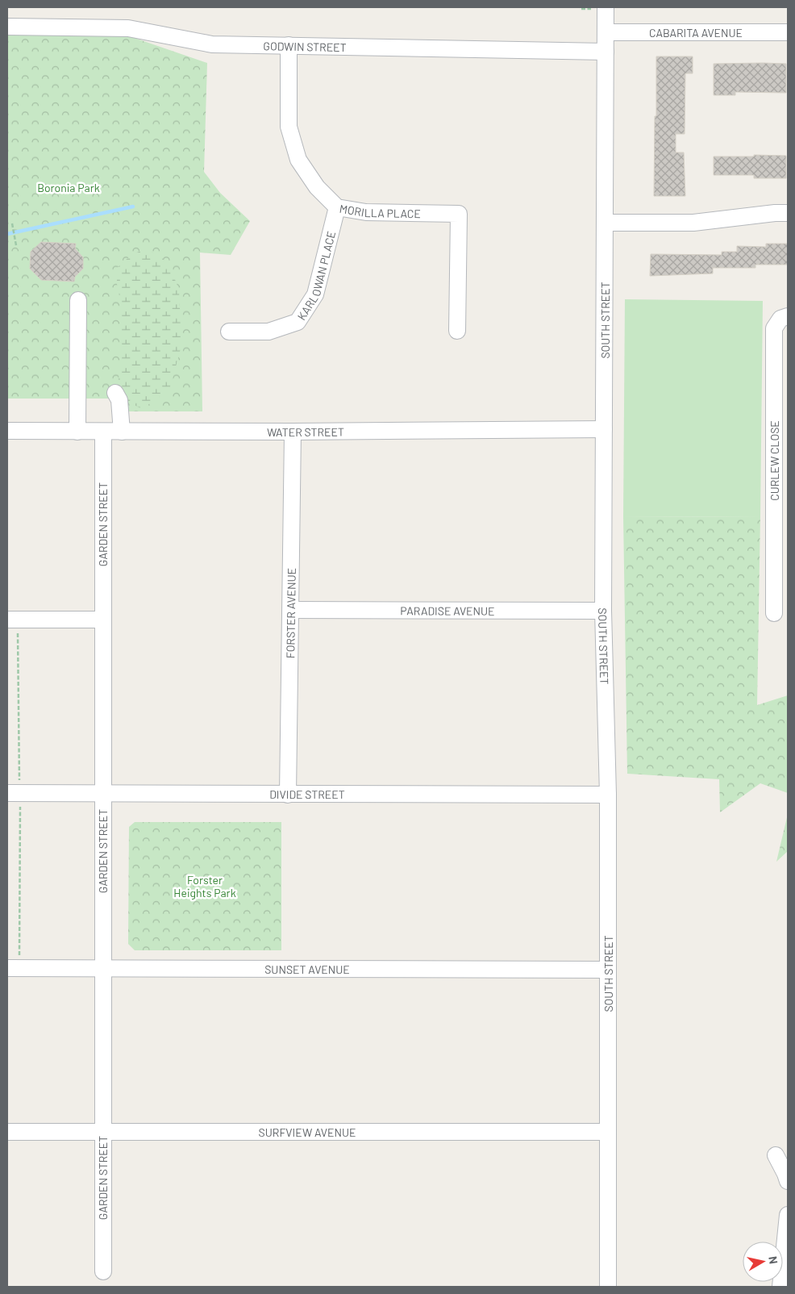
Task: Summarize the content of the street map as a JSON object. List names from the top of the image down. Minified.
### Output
{"streets":{"street":["CABARITA AVENUE","GODWIN STREET","MORILLA PLACE","KARLOWAN PLACE","SOUTH STREET","WATER STREET","CURLEW CLOSE","GARDEN STREET","PARADISE AVENUE","FORSTER AVENUE","DIVIDE STREET","SUNSET AVENUE","SURFVIEW AVENUE"]},"crossings":[["CABARITA AVENUE","SOUTH STREET"],["GODWIN STREET","MORILLA PLACE"],["GODWIN STREET","SOUTH STREET"],["MORILLA PLACE","KARLOWAN PLACE"],["SOUTH STREET","WATER STREET"],["SOUTH STREET","PARADISE AVENUE"],["SOUTH STREET","DIVIDE STREET"],["SOUTH STREET","SUNSET AVENUE"],["SOUTH STREET","SURFVIEW AVENUE"],["WATER STREET","GARDEN STREET"],["WATER STREET","FORSTER AVENUE"],["GARDEN STREET","DIVIDE STREET"],["GARDEN STREET","SUNSET AVENUE"],["GARDEN STREET","SURFVIEW AVENUE"],["PARADISE AVENUE","FORSTER AVENUE"],["FORSTER AVENUE","DIVIDE STREET"]],"parks":["Boronia Park","Forster Heights Park"],"north":"right"}
